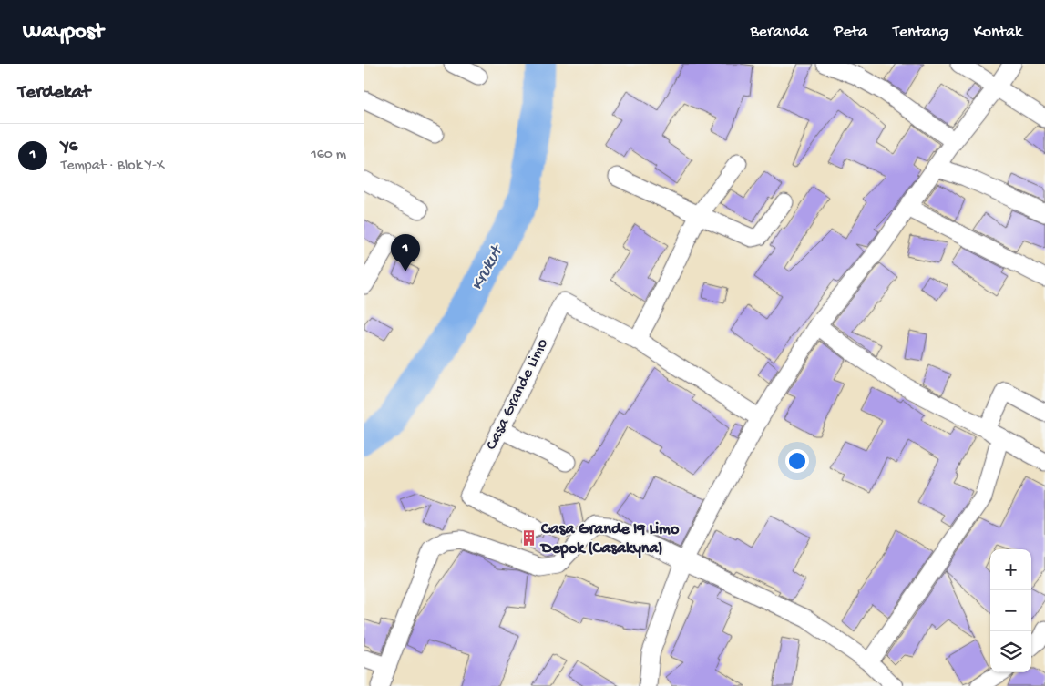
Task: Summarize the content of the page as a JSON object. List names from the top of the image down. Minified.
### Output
{"streets":{"street":["Casa Grande Limo"]},"water":["Krukut"],"places":{"building":["Casa Grande I9 Limo Depok (Casakyna)"]},"page":{"header":"Waypost","nav":["Beranda","Peta","Tentang","Kontak"],"heading":"Terdekat","list":[{"mark":"1","name":"Y6","note":"Tempat · Blok Y-X","value":"160 m"}],"pins":"1","map_buttons":["+","−"]}}
